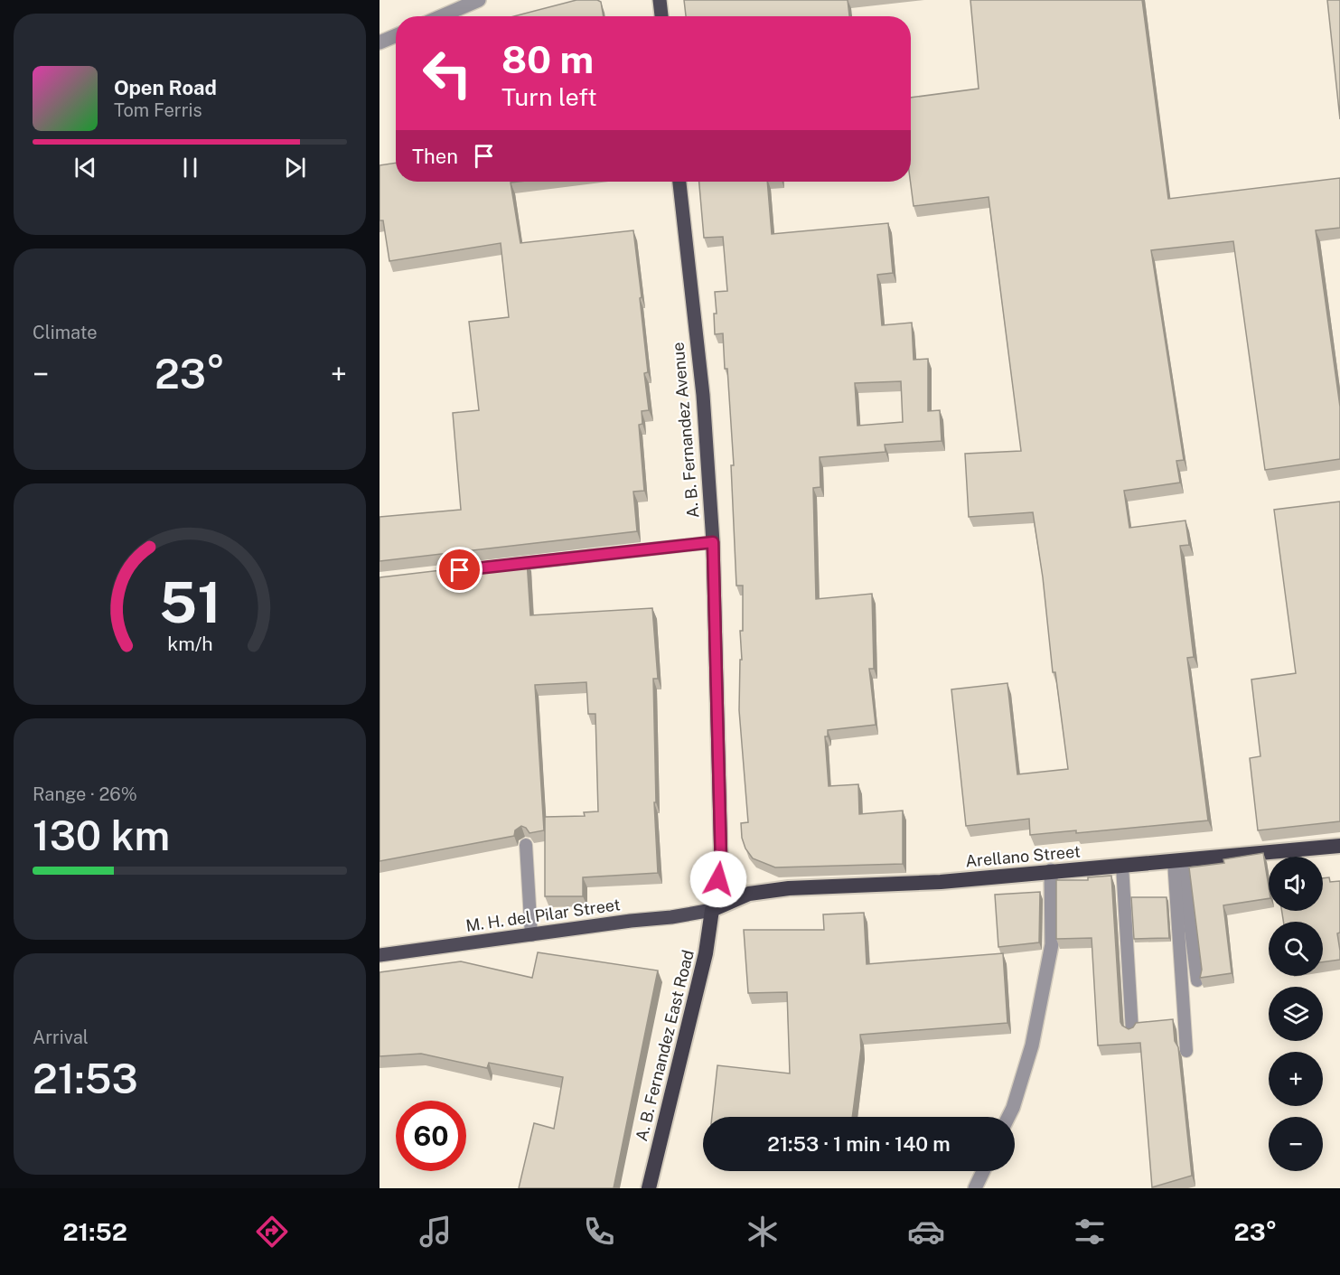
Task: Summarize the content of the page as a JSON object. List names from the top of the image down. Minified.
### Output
{"streets":{"highway":["Arellano Street","A. B. Fernandez East Road"],"main road":["A. B. Fernandez Avenue","M. H. del Pilar Street"]},"crossings":[["A. B. Fernandez Avenue","Arellano Street"],["A. B. Fernandez Avenue","M. H. del Pilar Street"],["A. B. Fernandez Avenue","A. B. Fernandez East Road"],["Arellano Street","M. H. del Pilar Street"],["Arellano Street","A. B. Fernandez East Road"],["M. H. del Pilar Street","A. B. Fernandez East Road"]],"page":{"turn":["80 m","Turn left"],"song":["Open Road","Tom Ferris"],"then":"Then","tile":["Climate",["Range · 26%","130 km"],["Arrival","21:53"]],"heat":["−","23°","+"],"map_buttons":["+","−"],"limit":"60","trip":"21:53 · 1 min · 140 m","tabs":["21:52","23°"],"gauge":["51","km/h"]}}
